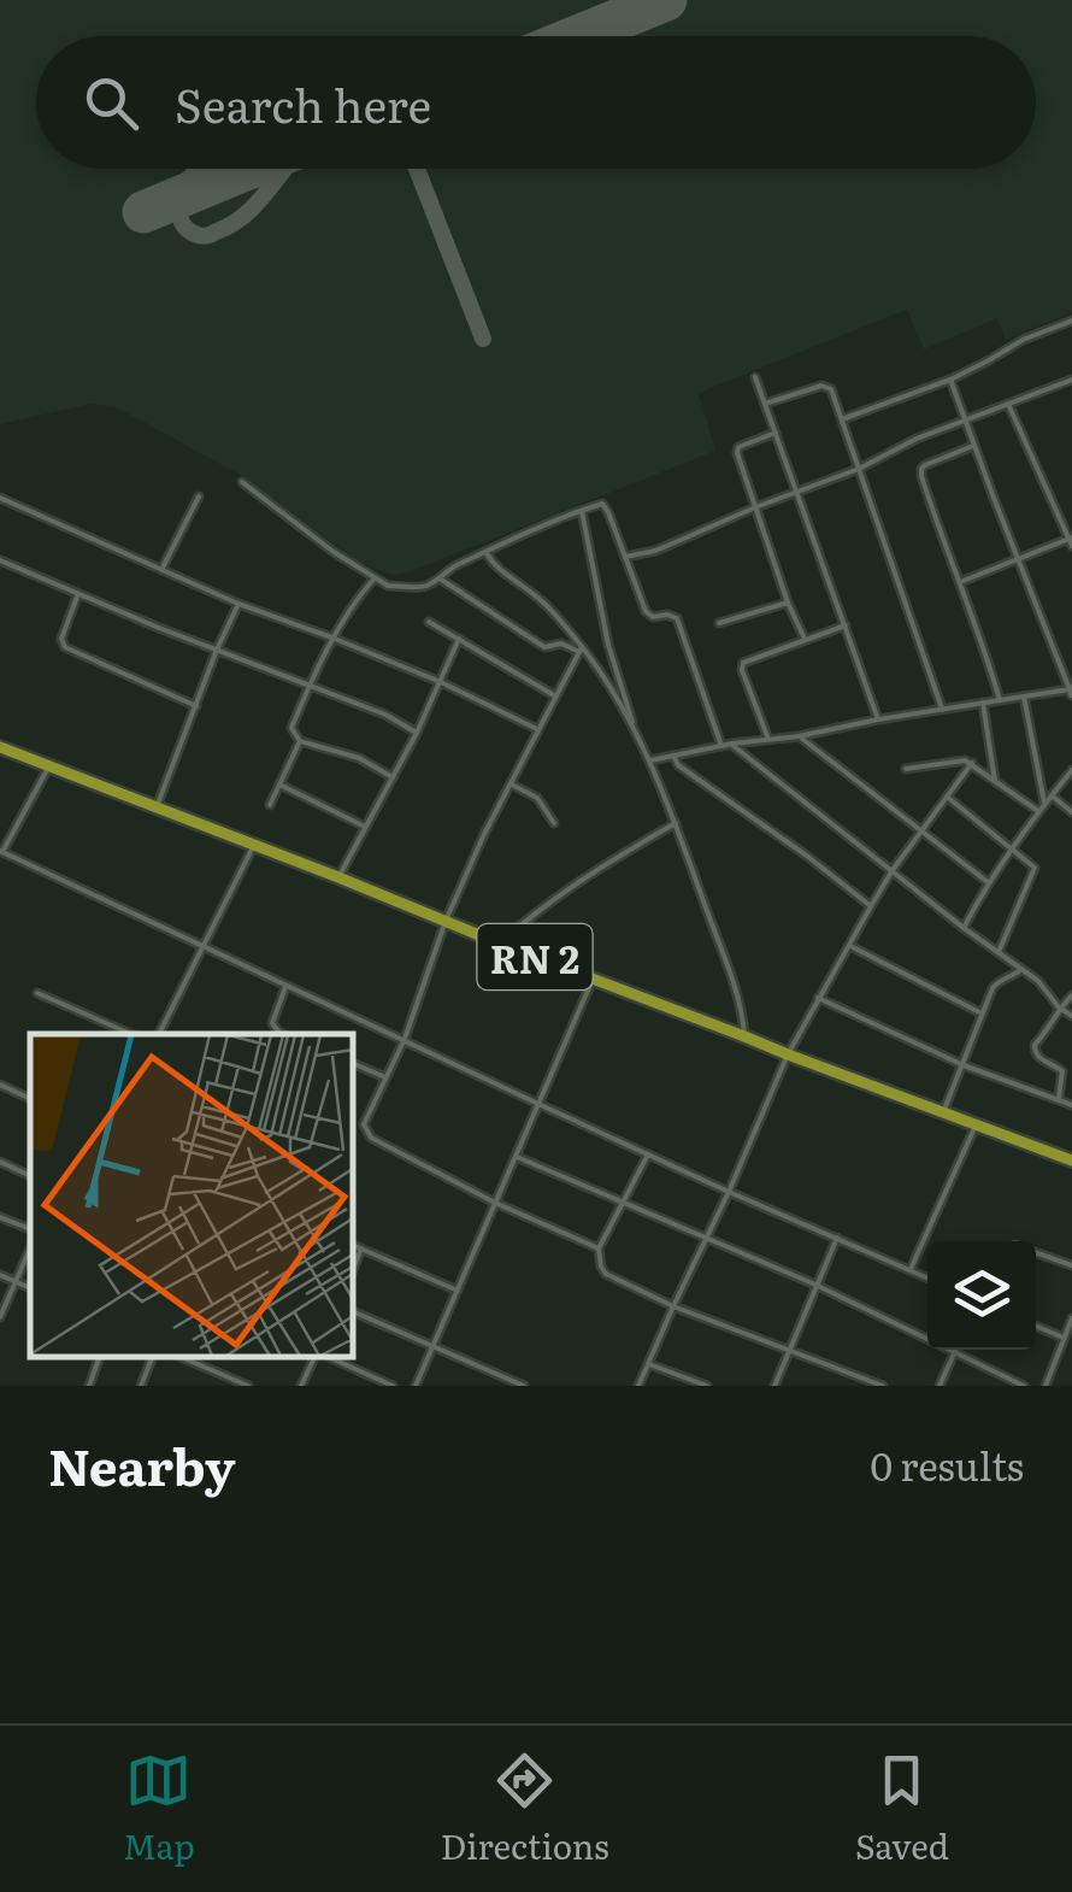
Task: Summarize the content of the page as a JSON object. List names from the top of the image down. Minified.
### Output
{"streets":{"highway":["RN 2"]},"page":{"search":"Search here","heading":["Nearby","0 results"],"nav":["Map","Directions","Saved"]}}
